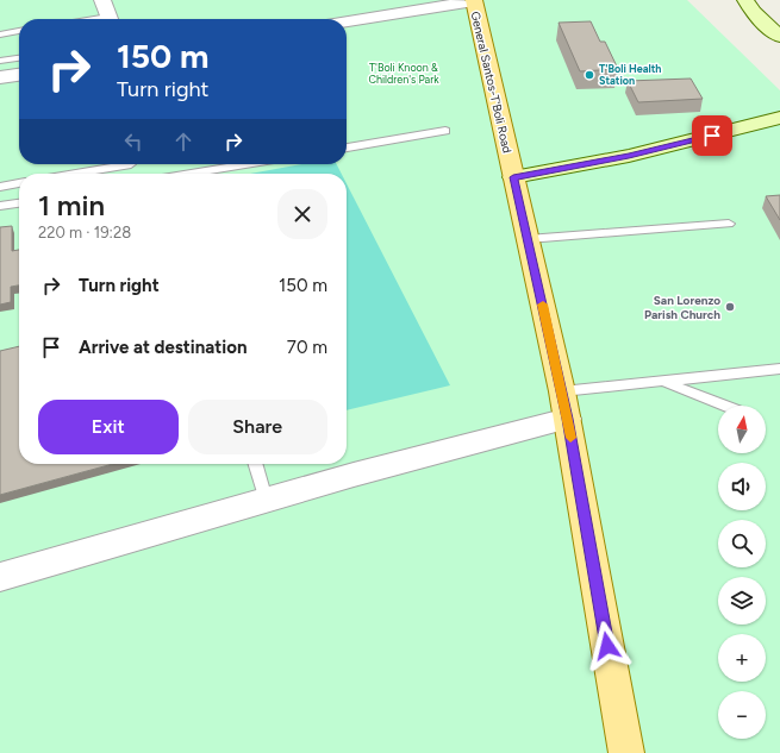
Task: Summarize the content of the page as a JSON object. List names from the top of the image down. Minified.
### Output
{"streets":{"main road":["General Santos-T'Boli Road"]},"parks":["T'Boli Knoon & Children's Park"],"places":["T'Boli Health Station","San Lorenzo Parish Church"],"north":"top","page":{"turn":["150 m","Turn right"],"heading":["1 min","220 m · 19:28"],"list":[{"name":"Turn right","value":"150 m"},{"name":"Arrive at destination","value":"70 m"}],"buttons":["Exit","Share"],"map_buttons":["+","−"]}}
